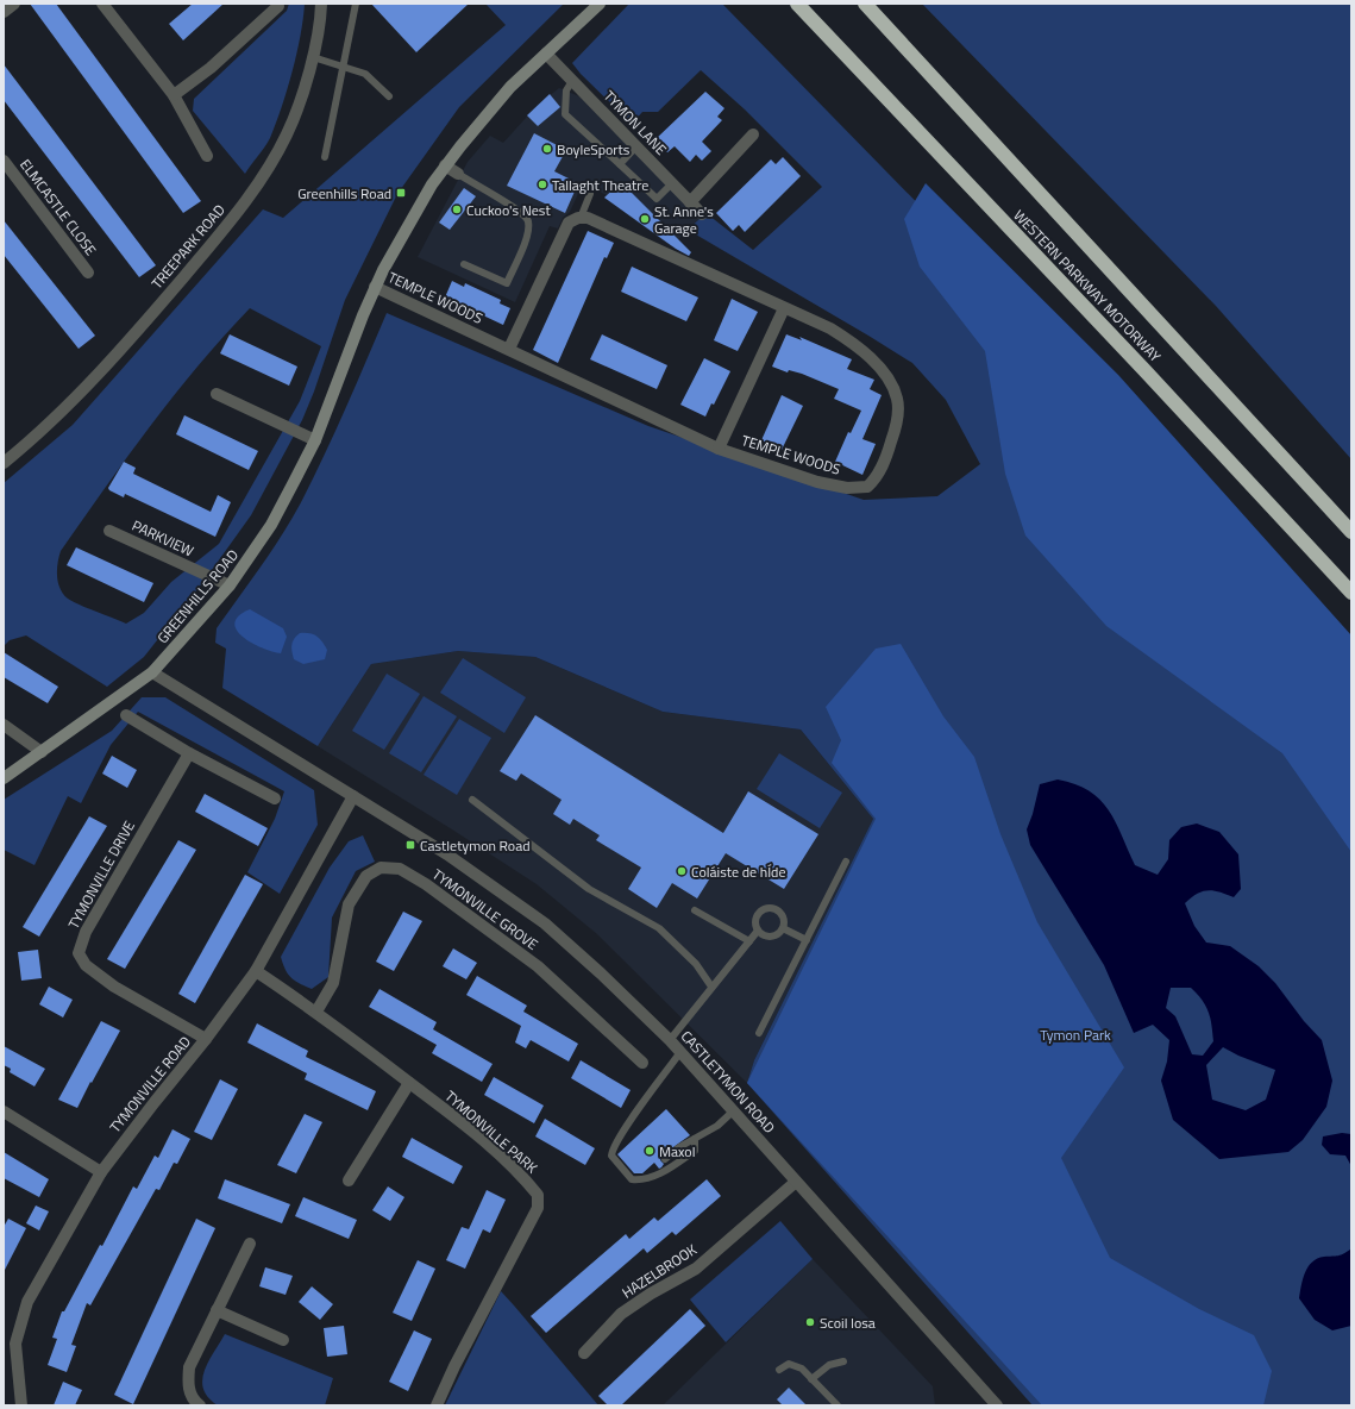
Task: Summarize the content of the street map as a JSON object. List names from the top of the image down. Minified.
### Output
{"streets":{"highway":["WESTERN PARKWAY MOTORWAY"],"main road":["GREENHILLS ROAD"],"street":["TYMON LANE","ELMCASTLE CLOSE","TREEPARK ROAD","TEMPLE WOODS","PARKVIEW","TYMONVILLE DRIVE","TYMONVILLE GROVE","CASTLETYMON ROAD","TYMONVILLE ROAD","TYMONVILLE PARK","HAZELBROOK"]},"crossings":[["TYMON LANE","GREENHILLS ROAD"],["TEMPLE WOODS","GREENHILLS ROAD"],["PARKVIEW","GREENHILLS ROAD"],["GREENHILLS ROAD","CASTLETYMON ROAD"],["TYMONVILLE DRIVE","TYMONVILLE ROAD"],["TYMONVILLE GROVE","TYMONVILLE PARK"],["CASTLETYMON ROAD","TYMONVILLE ROAD"],["CASTLETYMON ROAD","HAZELBROOK"],["TYMONVILLE ROAD","TYMONVILLE PARK"]],"parks":["Tymon Park"],"places":{"other":["BoyleSports","Tallaght Theatre","Cuckoo's Nest","St. Anne's Garage","Coláiste de hÍde","Maxol","Scoil Iosa"],"transit":["Greenhills Road","Castletymon Road"]}}
